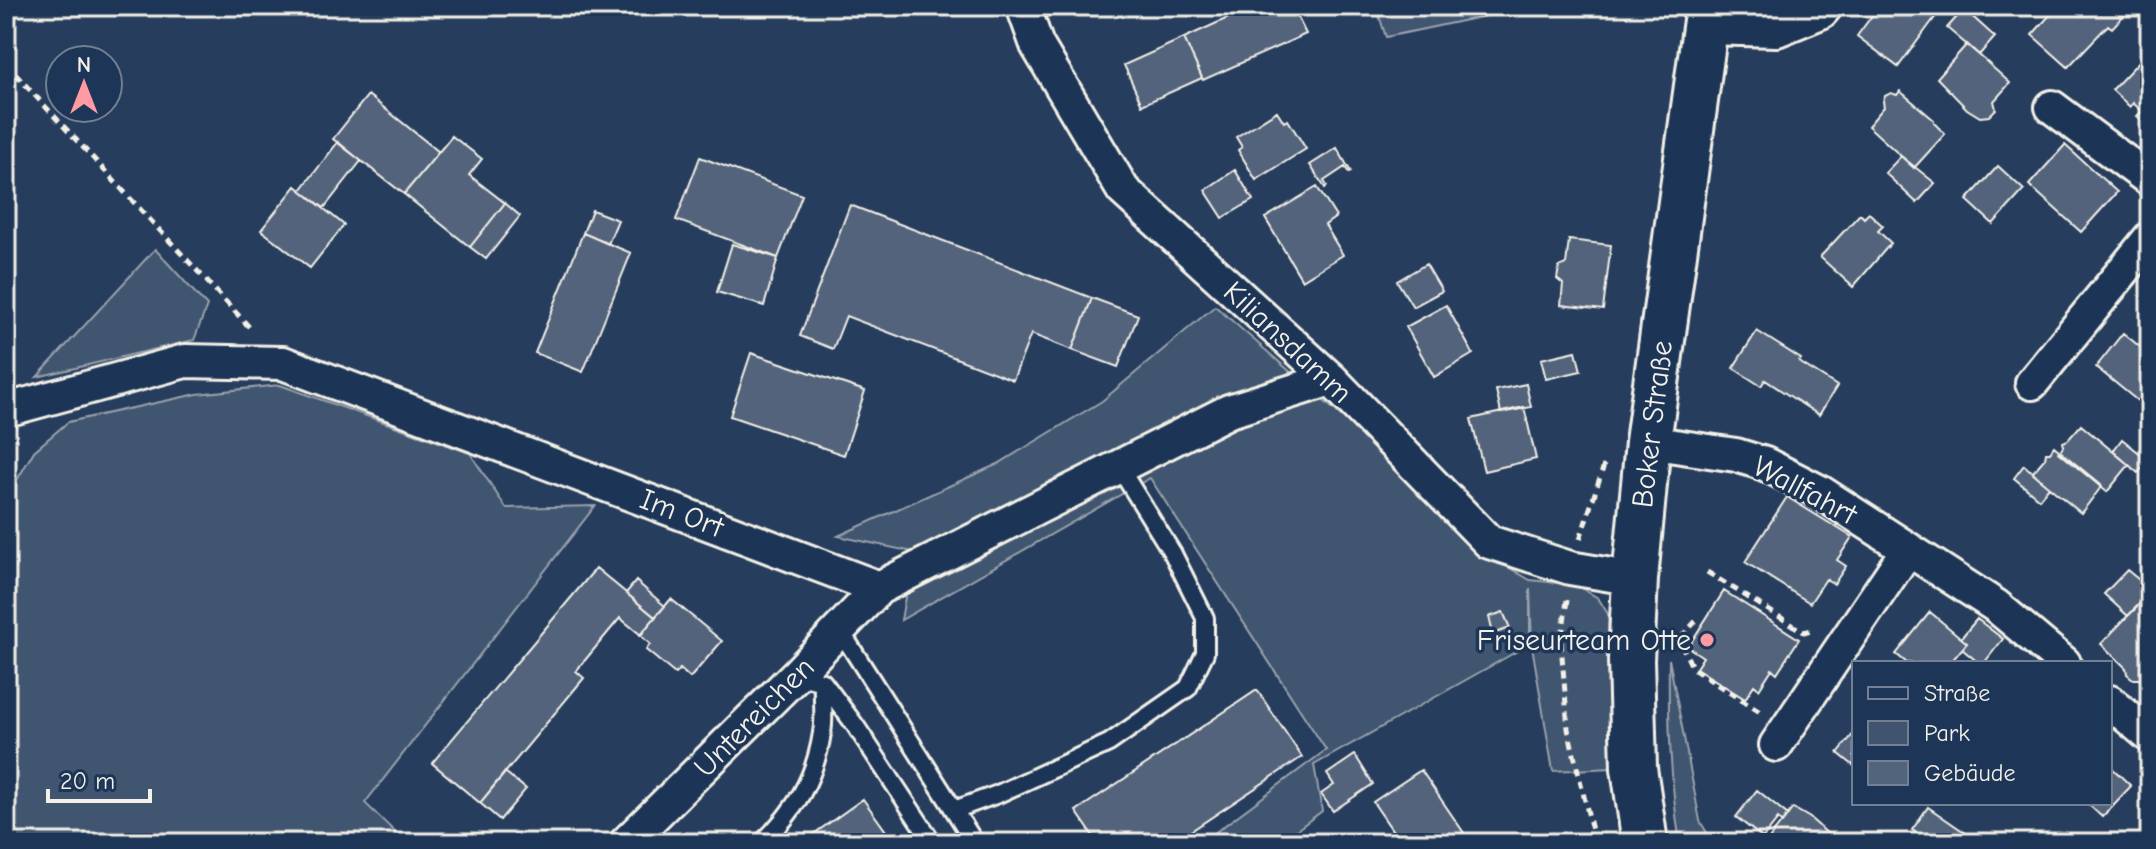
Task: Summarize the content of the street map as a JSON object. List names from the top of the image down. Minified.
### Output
{"streets":{"main road":["Boker Straße"],"street":["Kiliansdamm","Wallfahrt","Im Ort","Untereichen"]},"crossings":[["Kiliansdamm","Boker Straße"],["Boker Straße","Wallfahrt"],["Im Ort","Untereichen"]],"places":["Friseurteam Otte"],"legend":["Straße","Park","Gebäude"],"scale_bar":"20 m","north":"top"}
